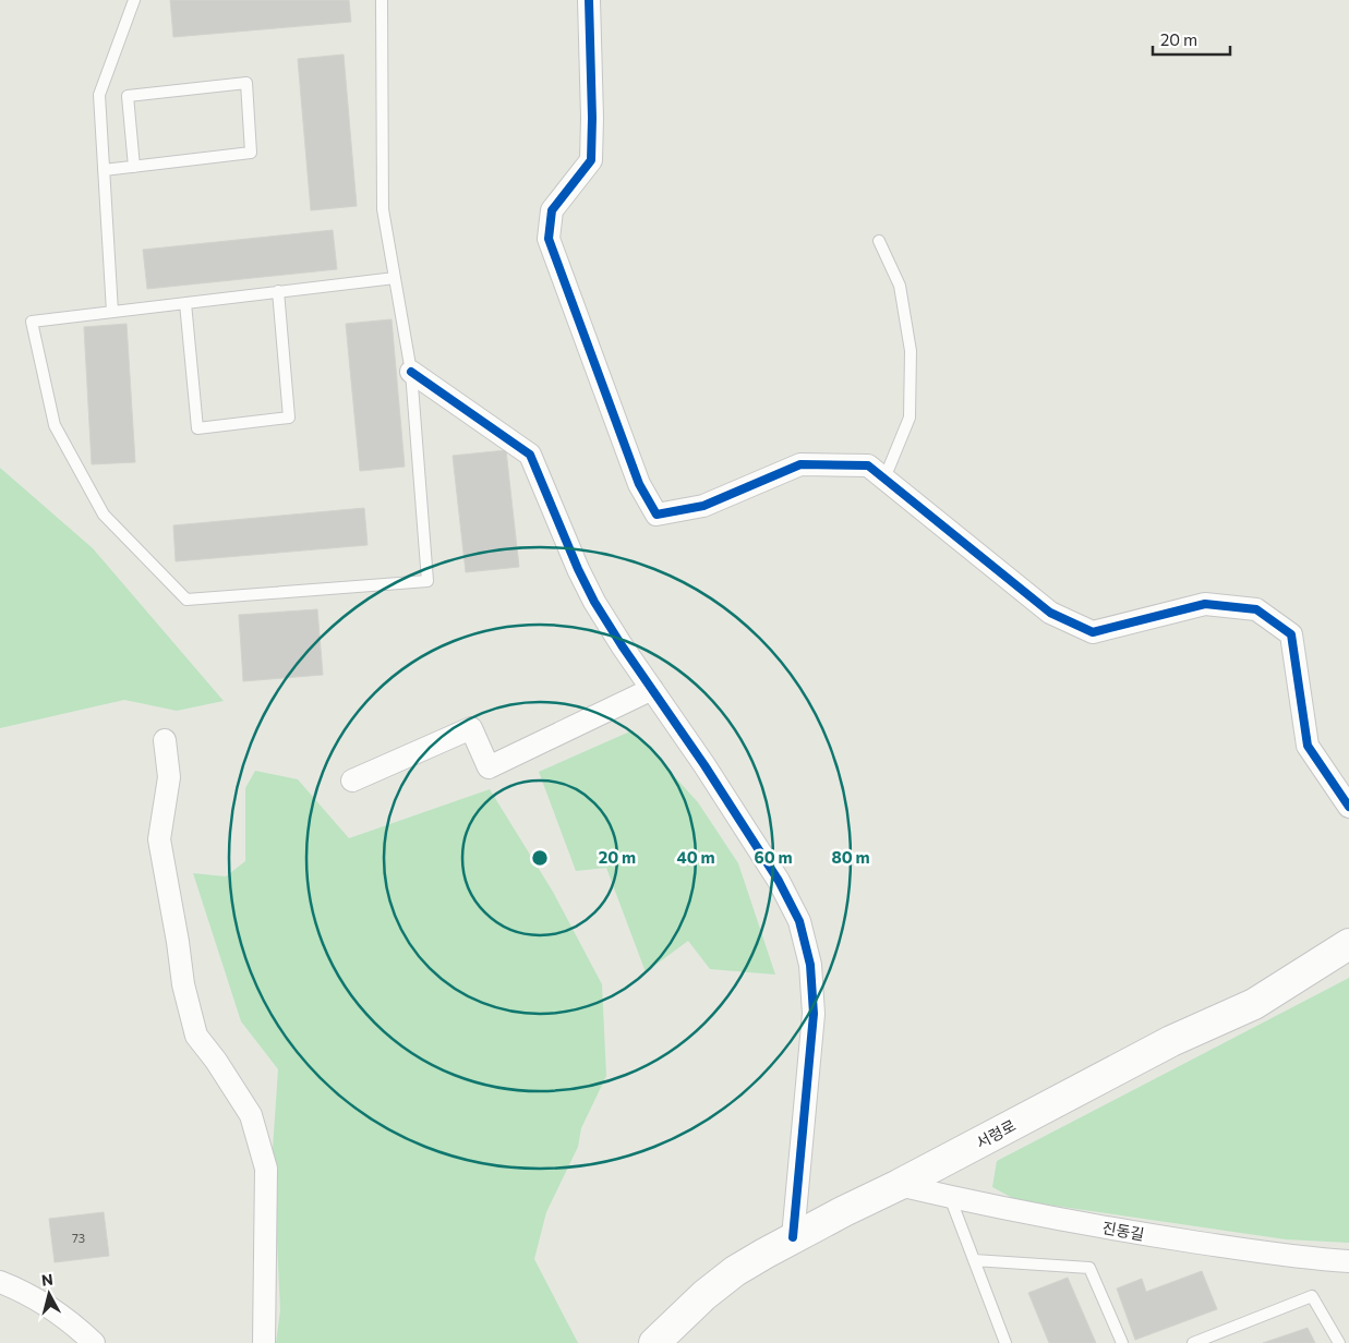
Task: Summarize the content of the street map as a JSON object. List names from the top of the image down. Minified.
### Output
{"streets":{"street":["서령로","진동길"]},"crossings":[["서령로","진동길"]],"house_numbers":["73"],"scale_bar":"20 m","north":"top","rings":["20 m","40 m","60 m","80 m"]}
